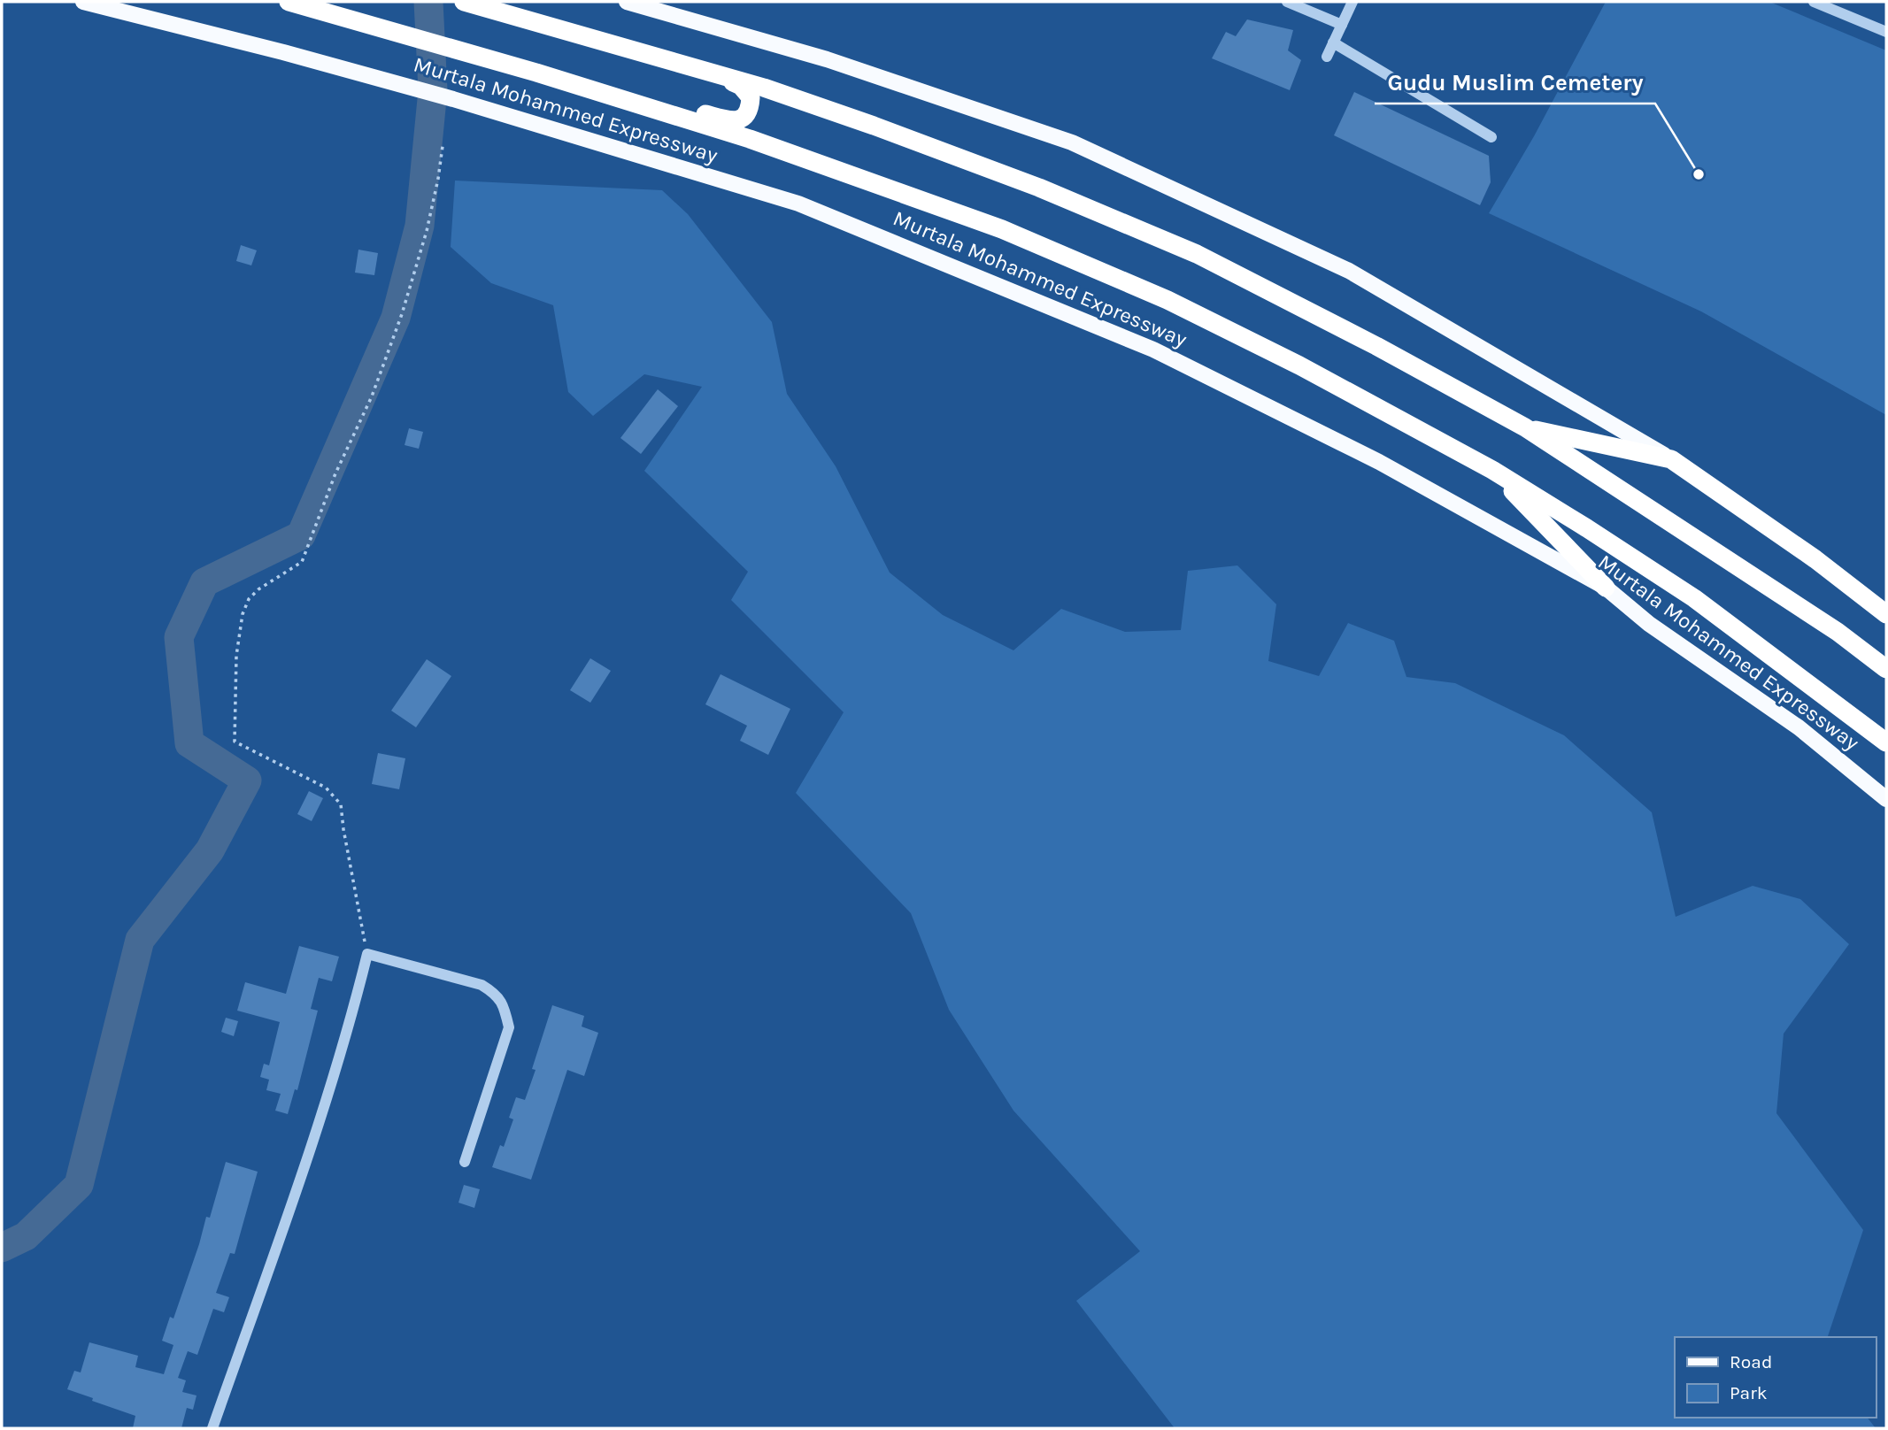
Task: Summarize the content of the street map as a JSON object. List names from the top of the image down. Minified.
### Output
{"streets":{"highway":["Murtala Mohammed Expressway"]},"places":["Gudu Muslim Cemetery"],"legend":["Road","Park"]}
